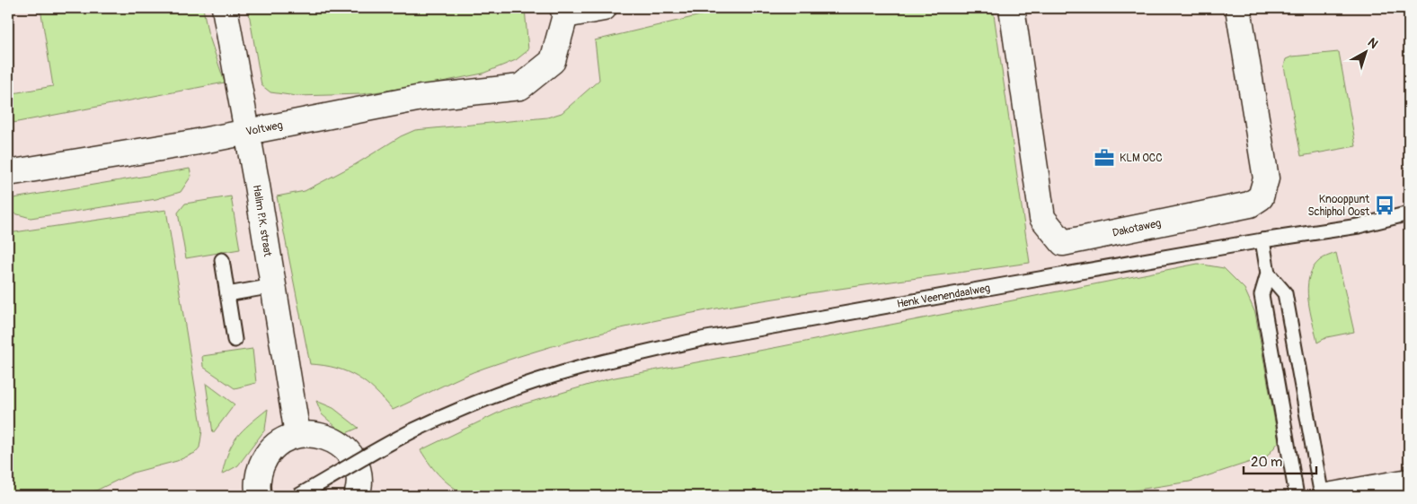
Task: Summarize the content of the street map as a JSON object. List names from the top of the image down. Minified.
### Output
{"streets":{"street":["Voltweg","Halim P.K. straat","Dakotaweg"],"lane":["Henk Veenendaalweg"]},"crossings":[["Voltweg","Halim P.K. straat"]],"places":{"office":["KLM OCC"],"bus stop":["Knooppunt Schiphol Oost"]},"scale_bar":"20 m","north":"top right"}
